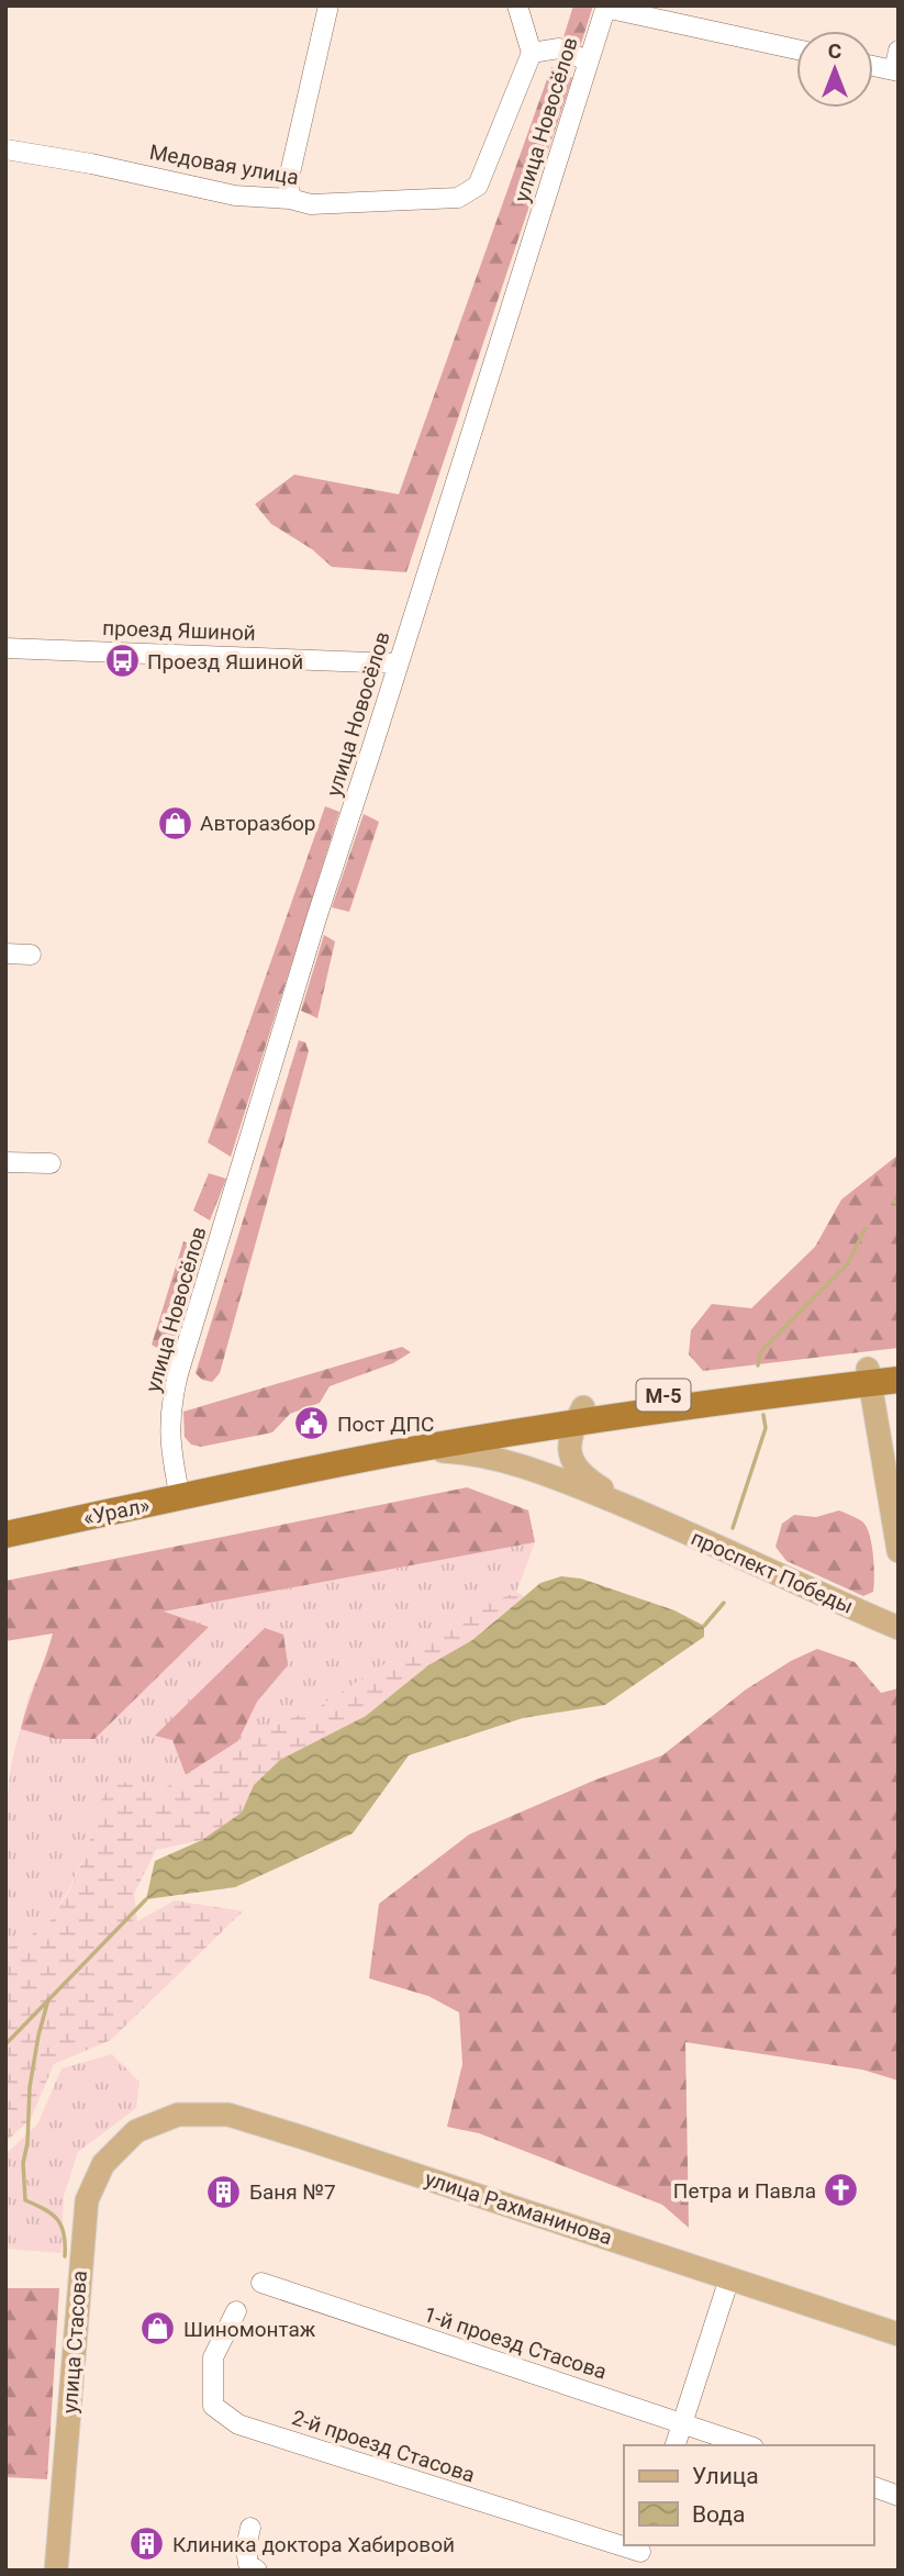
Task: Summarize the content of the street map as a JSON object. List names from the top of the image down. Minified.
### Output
{"streets":{"highway":["М-5","«Урал»"],"main road":["проспект Победы","улица Рахманинова","улица Стасова"],"street":["улица Новосёлов","Медовая улица","проезд Яшиной","1-й проезд Стасова","2-й проезд Стасова"]},"crossings":[["улица Новосёлов","проезд Яшиной"],["улица Новосёлов","«Урал»"],["М-5","«Урал»"],["М-5","проспект Победы"],["улица Рахманинова","улица Стасова"]],"places":{"bus stop":["Проезд Яшиной"],"shop":["Авторазбор","Шиномонтаж"],"public building":["Пост ДПС"],"church":["Петра и Павла"],"building":["Баня №7","Клиника доктора Хабировой"]},"legend":["Улица","Вода"],"north":"top"}
